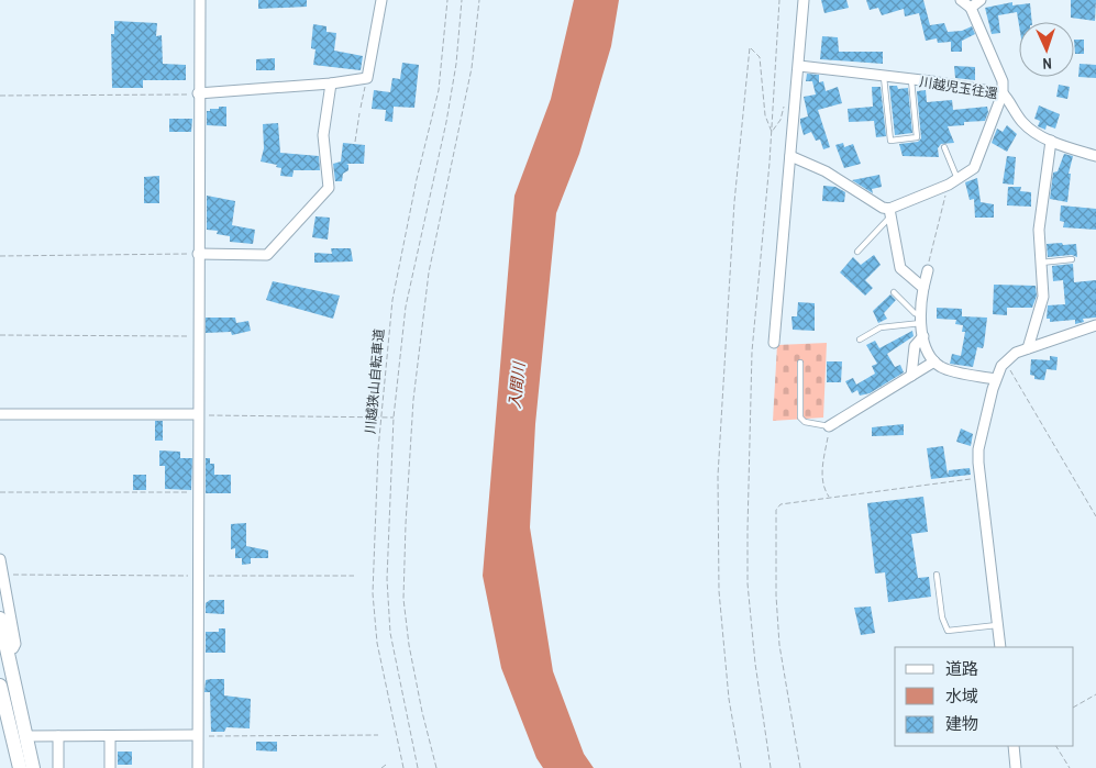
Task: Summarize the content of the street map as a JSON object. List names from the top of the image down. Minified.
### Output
{"streets":{"street":["川越児玉往還"],"path":["川越狭山自転車道"]},"water":["入間川"],"legend":["道路","水域","建物"],"north":"bottom"}
